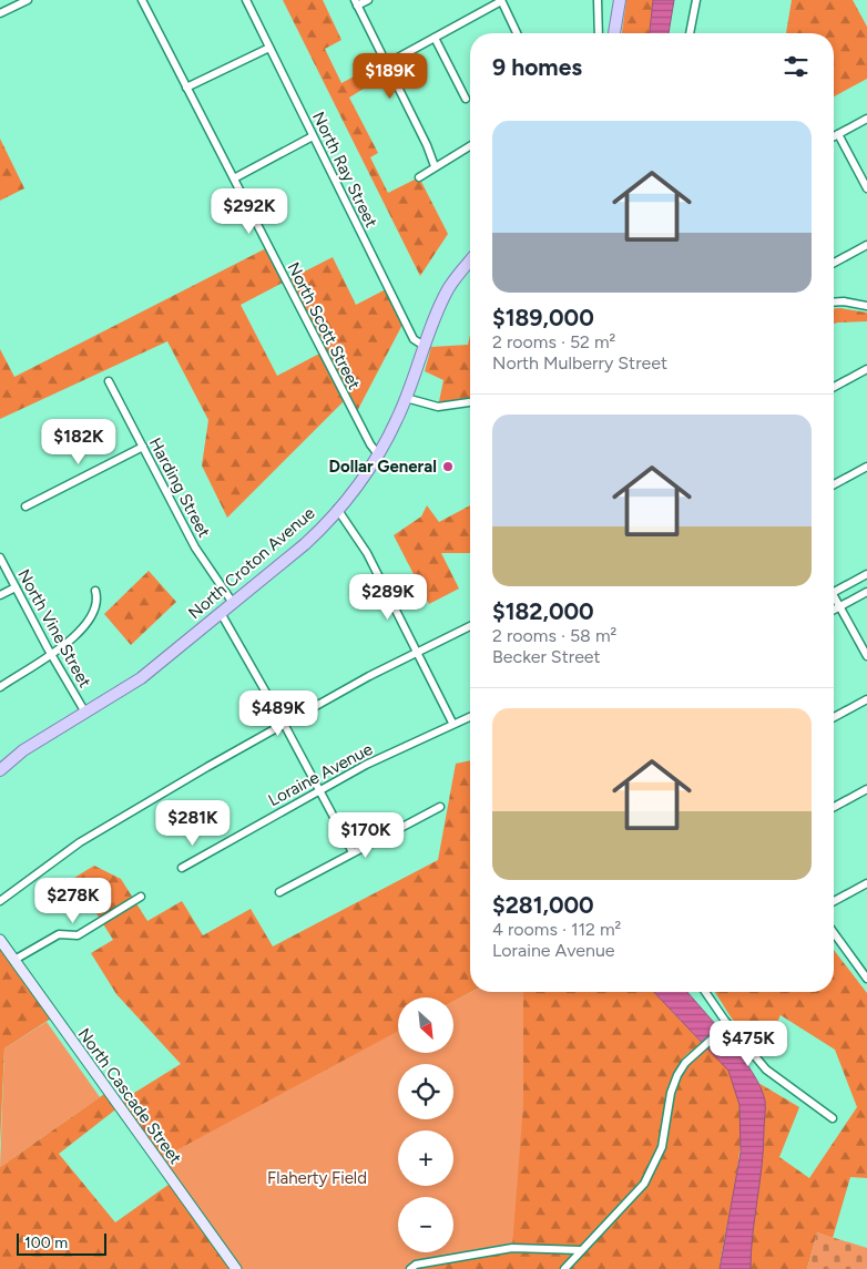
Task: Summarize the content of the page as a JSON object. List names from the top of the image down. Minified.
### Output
{"streets":{"main road":["North Croton Avenue"],"street":["North Ray Street","North Scott Street","Harding Street","North Vine Street","Loraine Avenue","North Cascade Street"]},"crossings":[["North Ray Street","North Croton Avenue"],["North Scott Street","North Croton Avenue"],["Harding Street","North Croton Avenue"],["North Croton Avenue","North Vine Street"]],"parks":["Flaherty Field"],"places":["Dollar General"],"scale_bar":"100 m","north":"bottom right","page":{"heading":"9 homes","price":["$189K","$292K","$182K","$289K","$489K","$281K","$170K","$278K","$475K"],"list":[{"name":"$189,000","note":"2 rooms · 52 m² · North Mulberry Street"},{"name":"$182,000","note":"2 rooms · 58 m² · Becker Street"},{"name":"$281,000","note":"4 rooms · 112 m² · Loraine Avenue"}],"map_buttons":["+","−"],"scale":"100 m"}}
